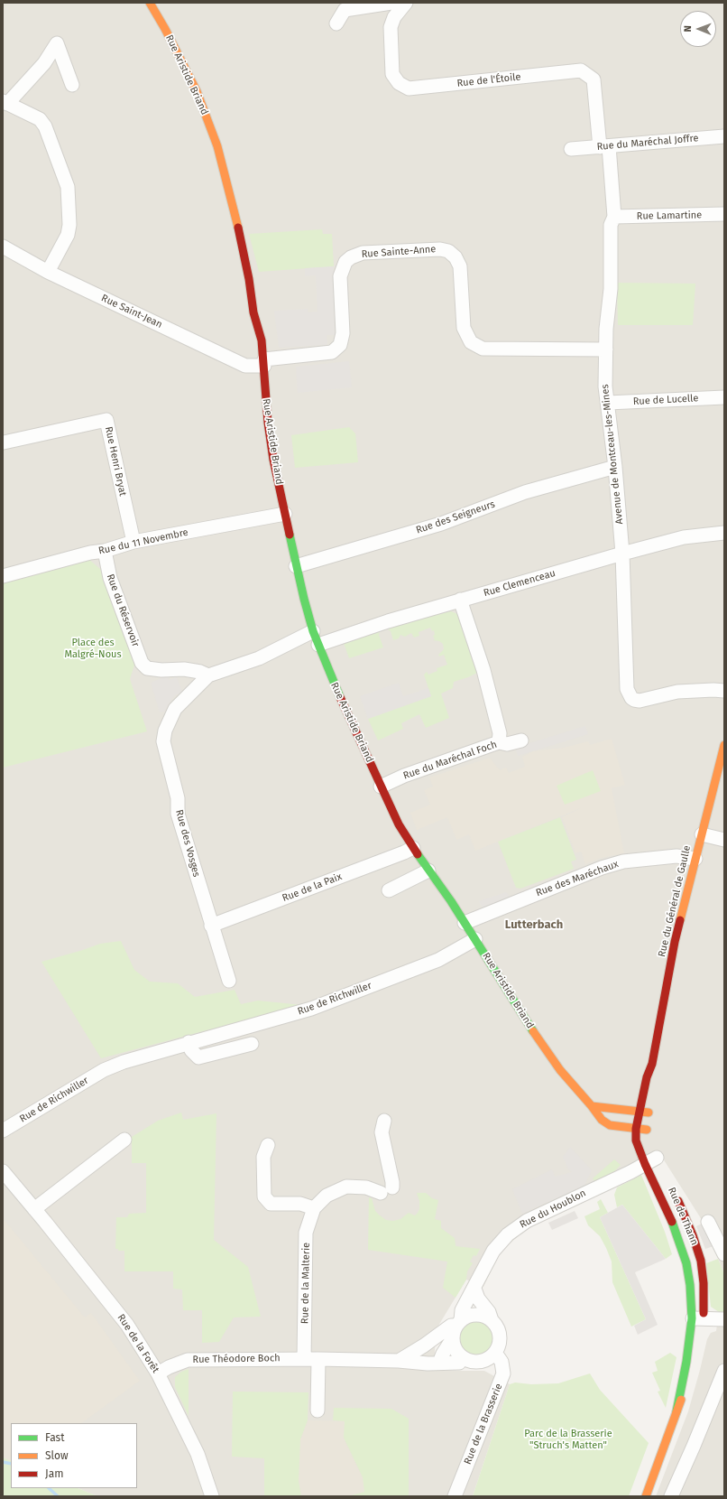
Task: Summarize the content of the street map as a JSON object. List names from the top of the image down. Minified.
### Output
{"streets":{"main road":["Rue Aristide Briand","Rue du Général de Gaulle","Rue de Thann"],"street":["Rue de l'Étoile","Rue du Maréchal Joffre","Rue Lamartine","Rue Sainte-Anne","Rue Saint-Jean","Rue de Lucelle","Avenue de Montceau-les-Mines","Rue Henri Bryat","Rue des Seigneurs","Rue du 11 Novembre","Rue Clemenceau","Rue du Réservoir","Rue du Maréchal Foch","Rue des Vosges","Rue des Maréchaux","Rue de la Paix","Rue de Richwiller","Rue du Houblon","Rue de la Malterie","Rue de la Forêt","Rue Théodore Boch","Rue de la Brasserie"]},"crossings":[["Rue Aristide Briand","Rue Sainte-Anne"],["Rue Aristide Briand","Rue Saint-Jean"],["Rue Aristide Briand","Rue des Seigneurs"],["Rue Aristide Briand","Rue du 11 Novembre"],["Rue Aristide Briand","Rue Clemenceau"],["Rue Aristide Briand","Rue du Maréchal Foch"],["Rue Aristide Briand","Rue des Maréchaux"],["Rue Aristide Briand","Rue de la Paix"],["Rue Aristide Briand","Rue du Général de Gaulle"],["Rue Aristide Briand","Rue de Richwiller"],["Rue Aristide Briand","Rue de Thann"],["Rue de l'Étoile","Rue du Maréchal Joffre"],["Rue de l'Étoile","Avenue de Montceau-les-Mines"],["Rue du Maréchal Joffre","Avenue de Montceau-les-Mines"],["Rue Lamartine","Avenue de Montceau-les-Mines"],["Rue Sainte-Anne","Rue Saint-Jean"],["Rue Sainte-Anne","Avenue de Montceau-les-Mines"],["Rue de Lucelle","Avenue de Montceau-les-Mines"],["Avenue de Montceau-les-Mines","Rue des Seigneurs"],["Avenue de Montceau-les-Mines","Rue Clemenceau"],["Rue Henri Bryat","Rue du 11 Novembre"],["Rue du 11 Novembre","Rue du Réservoir"],["Rue du Réservoir","Rue des Vosges"],["Rue des Vosges","Rue de la Paix"],["Rue des Maréchaux","Rue du Général de Gaulle"],["Rue du Général de Gaulle","Rue de Thann"],["Rue du Houblon","Rue de Thann"],["Rue du Houblon","Rue Théodore Boch"],["Rue du Houblon","Rue de la Brasserie"],["Rue de la Malterie","Rue Théodore Boch"],["Rue de la Forêt","Rue Théodore Boch"],["Rue Théodore Boch","Rue de la Brasserie"]],"districts":["Lutterbach"],"parks":["Place des Malgré-Nous","Parc de la Brasserie \"Struch's Matten\""],"legend":["Fast","Slow","Jam"],"north":"left"}
